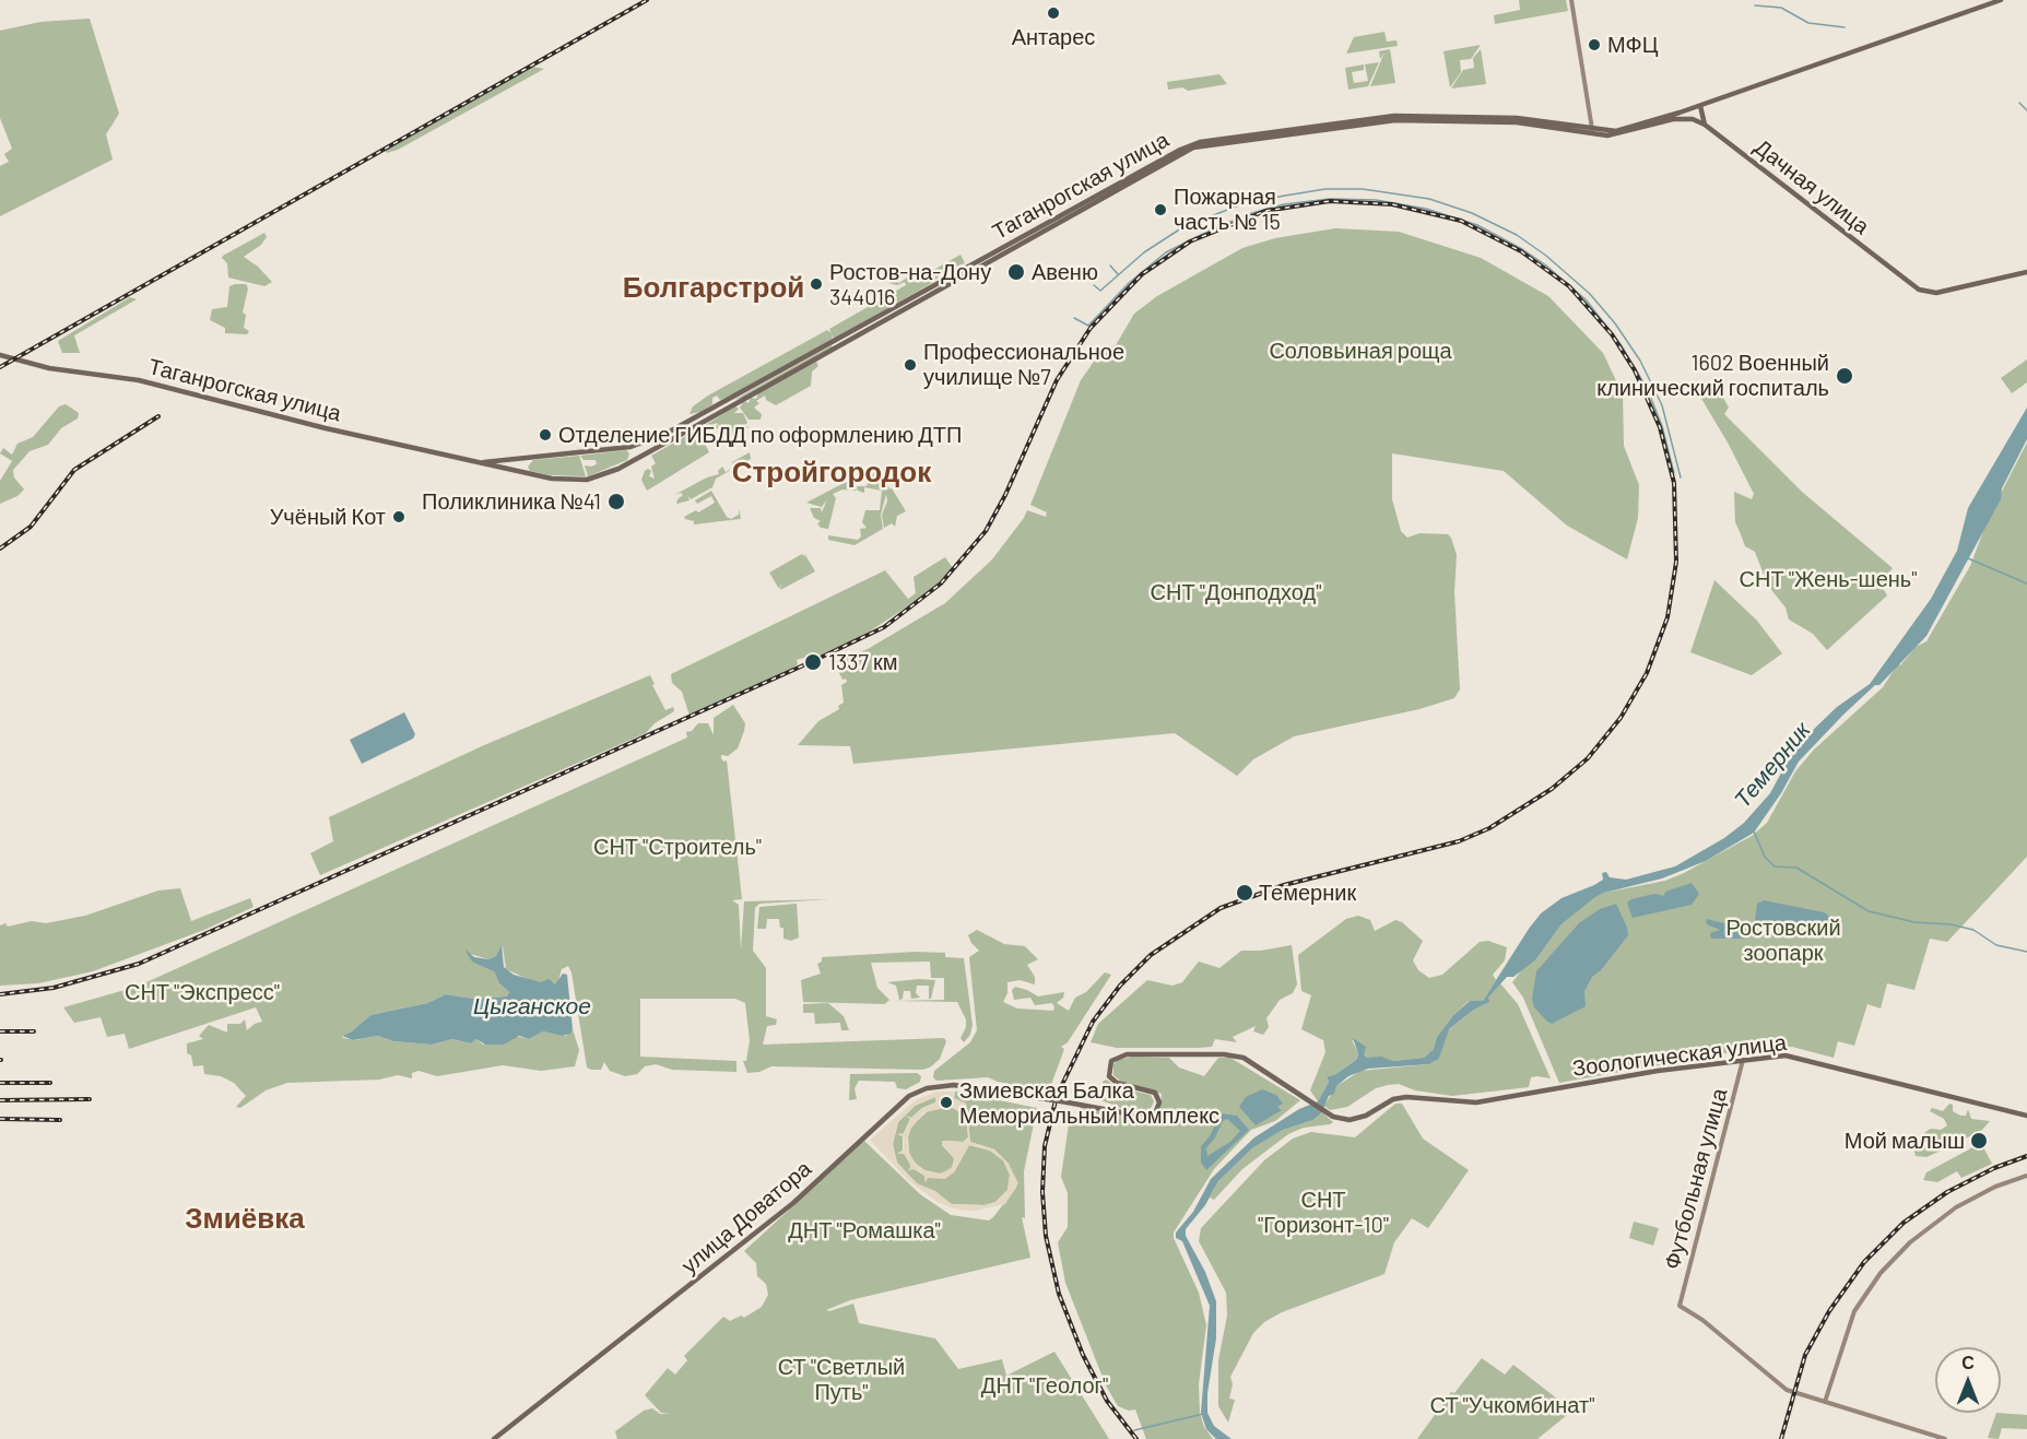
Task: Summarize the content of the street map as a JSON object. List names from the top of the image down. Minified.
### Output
{"streets":{"main road":["Таганрогская улица","Дачная улица","Зоологическая улица","Футбольная улица","улица Доватора"]},"crossings":[["Таганрогская улица","Дачная улица"],["Зоологическая улица","Футбольная улица"],["Зоологическая улица","улица Доватора"]],"districts":["Болгарстрой","Стройгородок","Змиёвка"],"water":["Темерник","Цыганское"],"parks":["Соловьиная роща","СНТ \"Жень-шень\"","СНТ \"Донподход\"","СНТ \"Строитель\"","Ростовский зоопарк","СНТ \"Экспресс\"","СНТ \"Горизонт-10\"","ДНТ \"Ромашка\"","СТ \"Светлый Путь\"","ДНТ \"Геолог\"","СТ \"Учкомбинат\""],"places":["Антарес","МФЦ","Пожарная часть № 15","Авеню","Ростов-на-Дону 344016","Профессиональное училище №7","1602 Военный клинический госпиталь","Отделение ГИБДД по оформлению ДТП","Поликлиника №41","Учёный Кот","1337 км","Темерник","Змиевская Балка Мемориальный Комплекс","Мой малыш"],"north":"top"}
